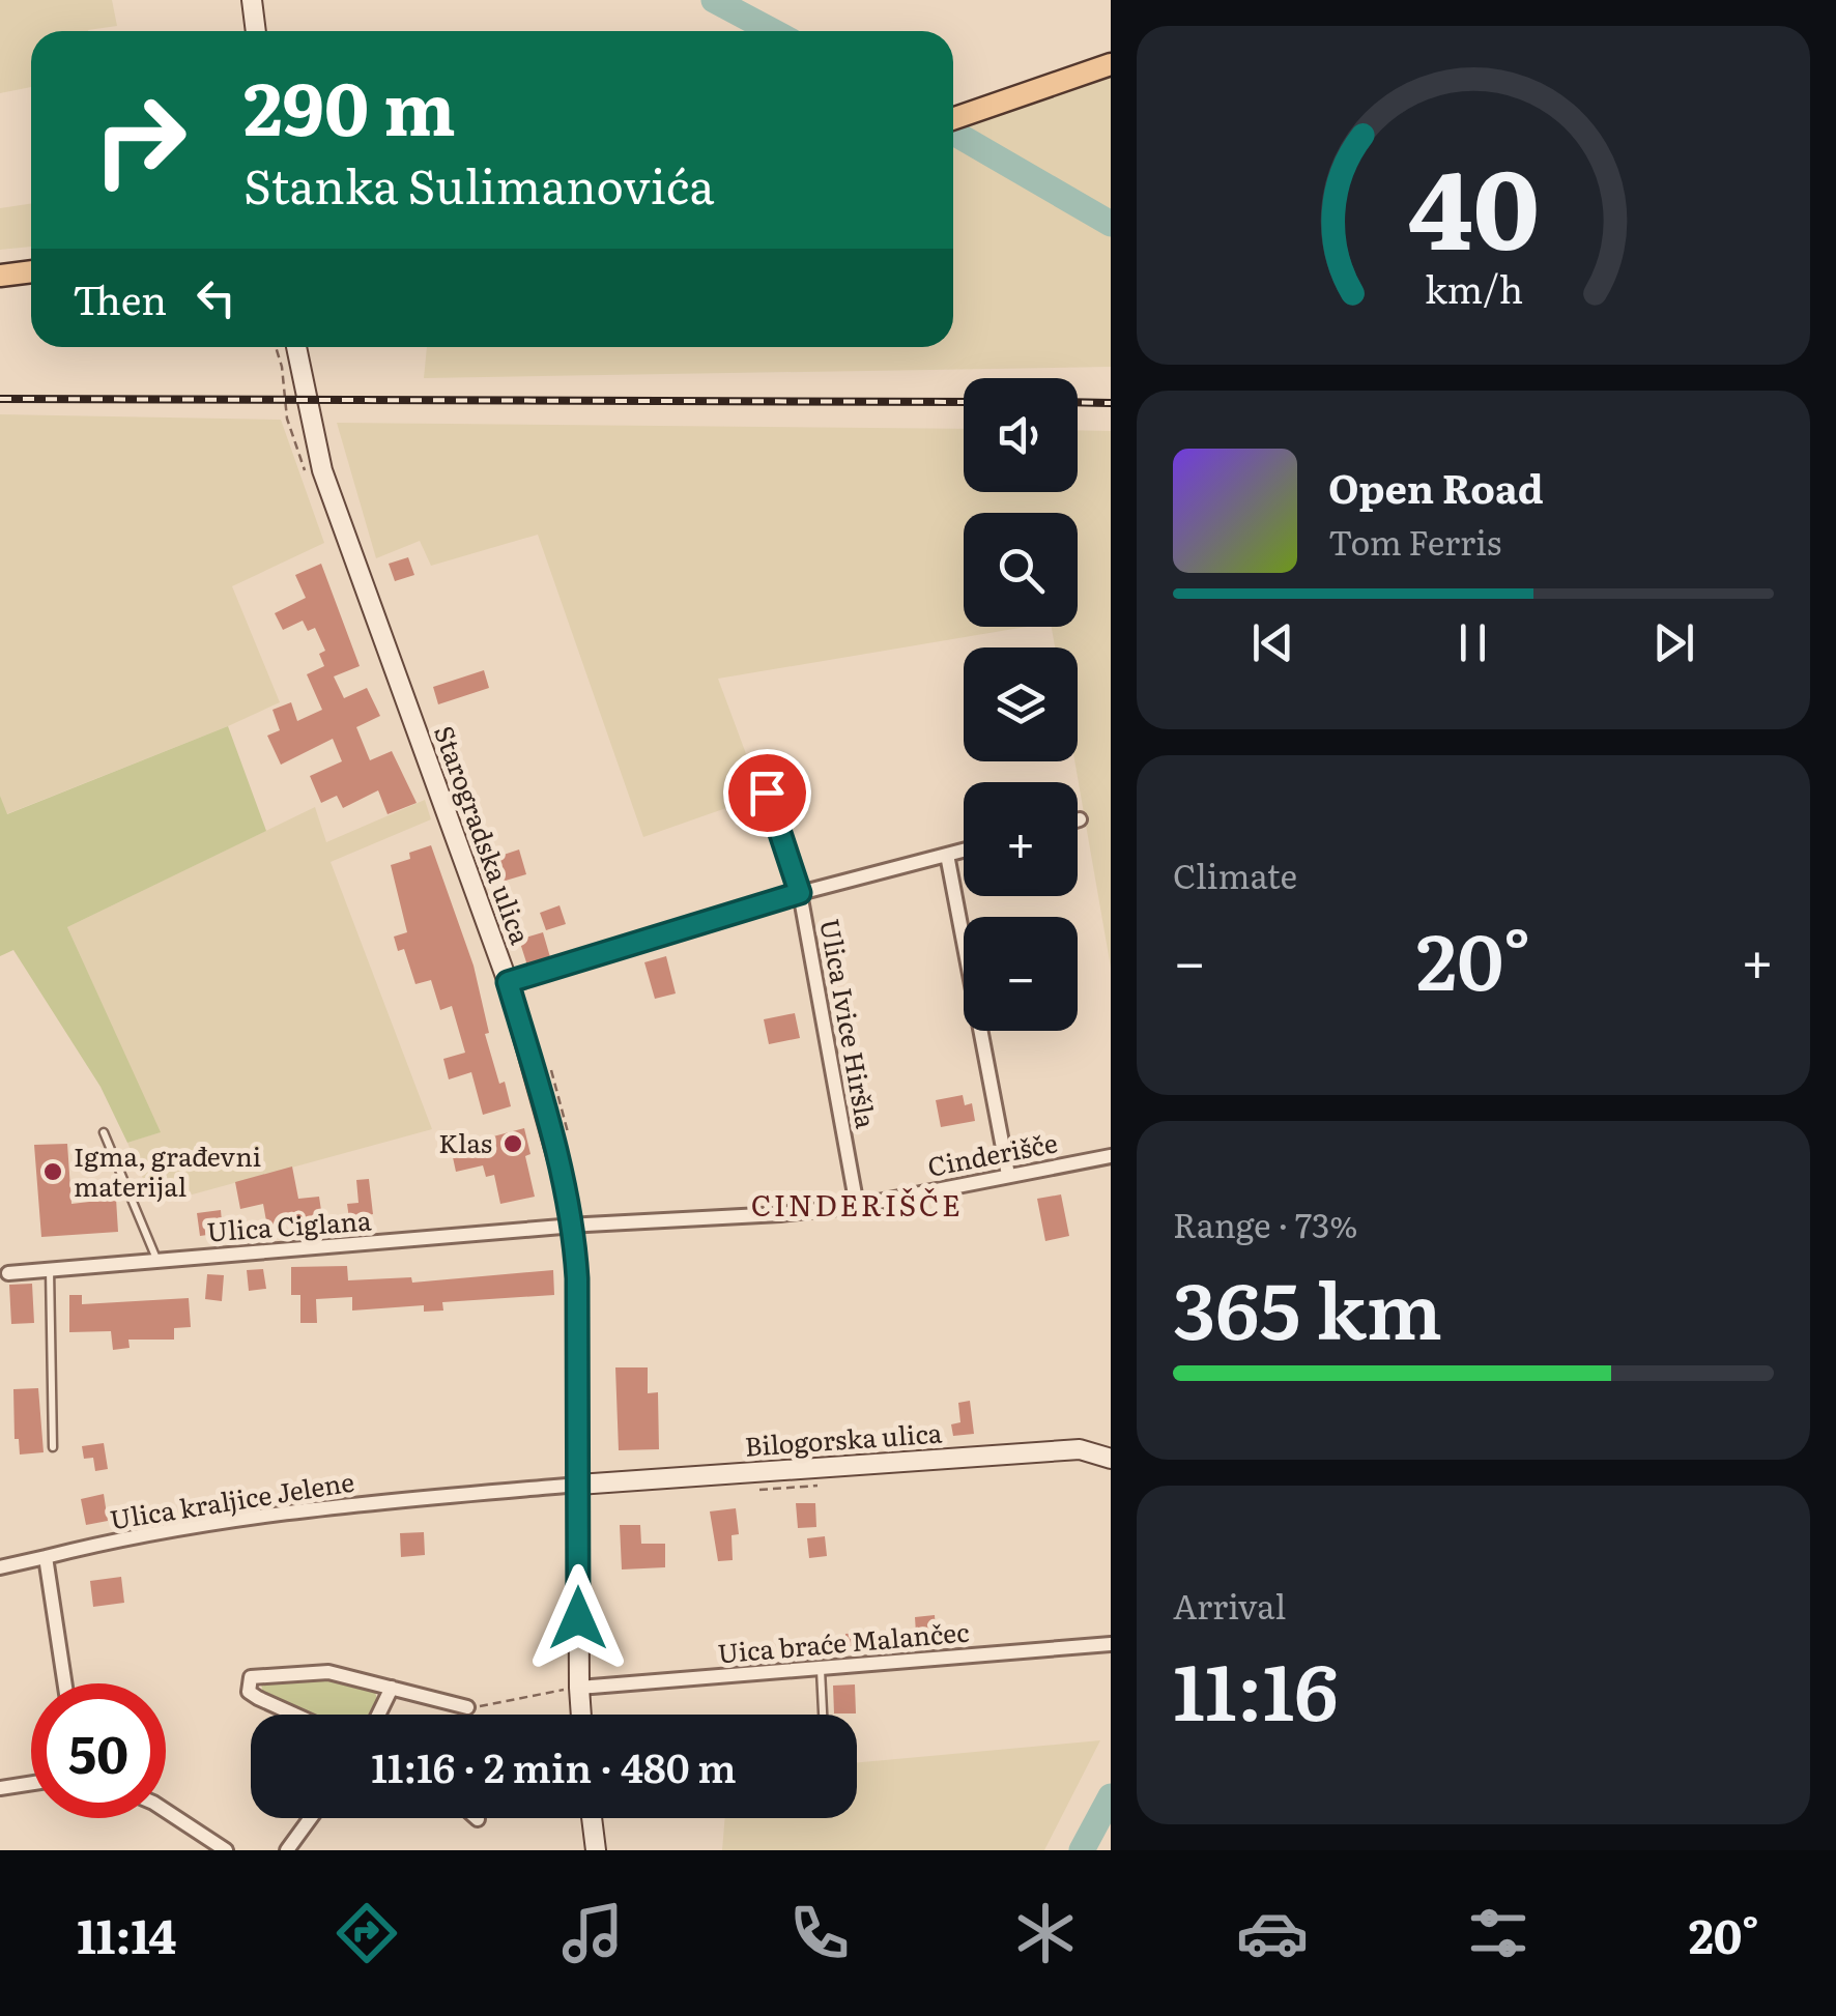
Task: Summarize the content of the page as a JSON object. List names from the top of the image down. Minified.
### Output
{"streets":{"main road":["Starogradska ulica","Bilogorska ulica"],"street":["Ulica Ivice Hiršla","Cinderišče","Ulica Ciglana","Ulica kraljice Jelene","Uica braće Malančec"]},"crossings":[["Starogradska ulica","Cinderišče"],["Starogradska ulica","Ulica Ciglana"],["Starogradska ulica","Bilogorska ulica"],["Starogradska ulica","Ulica kraljice Jelene"],["Starogradska ulica","Uica braće Malančec"],["Ulica Ivice Hiršla","Cinderišče"],["Cinderišče","Ulica Ciglana"],["Bilogorska ulica","Ulica kraljice Jelene"]],"districts":["CINDERIŠČE"],"places":["Klas","Igma, građevni materijal"],"page":{"turn":["290 m","Stanka Sulimanovića"],"then":"Then","map_buttons":["+","−"],"song":["Open Road","Tom Ferris"],"tile":["Climate",["Range · 73%","365 km"],["Arrival","11:16"]],"heat":["−","20°","+"],"limit":"50","trip":"11:16 · 2 min · 480 m","tabs":["11:14","20°"],"gauge":["40","km/h"]}}
